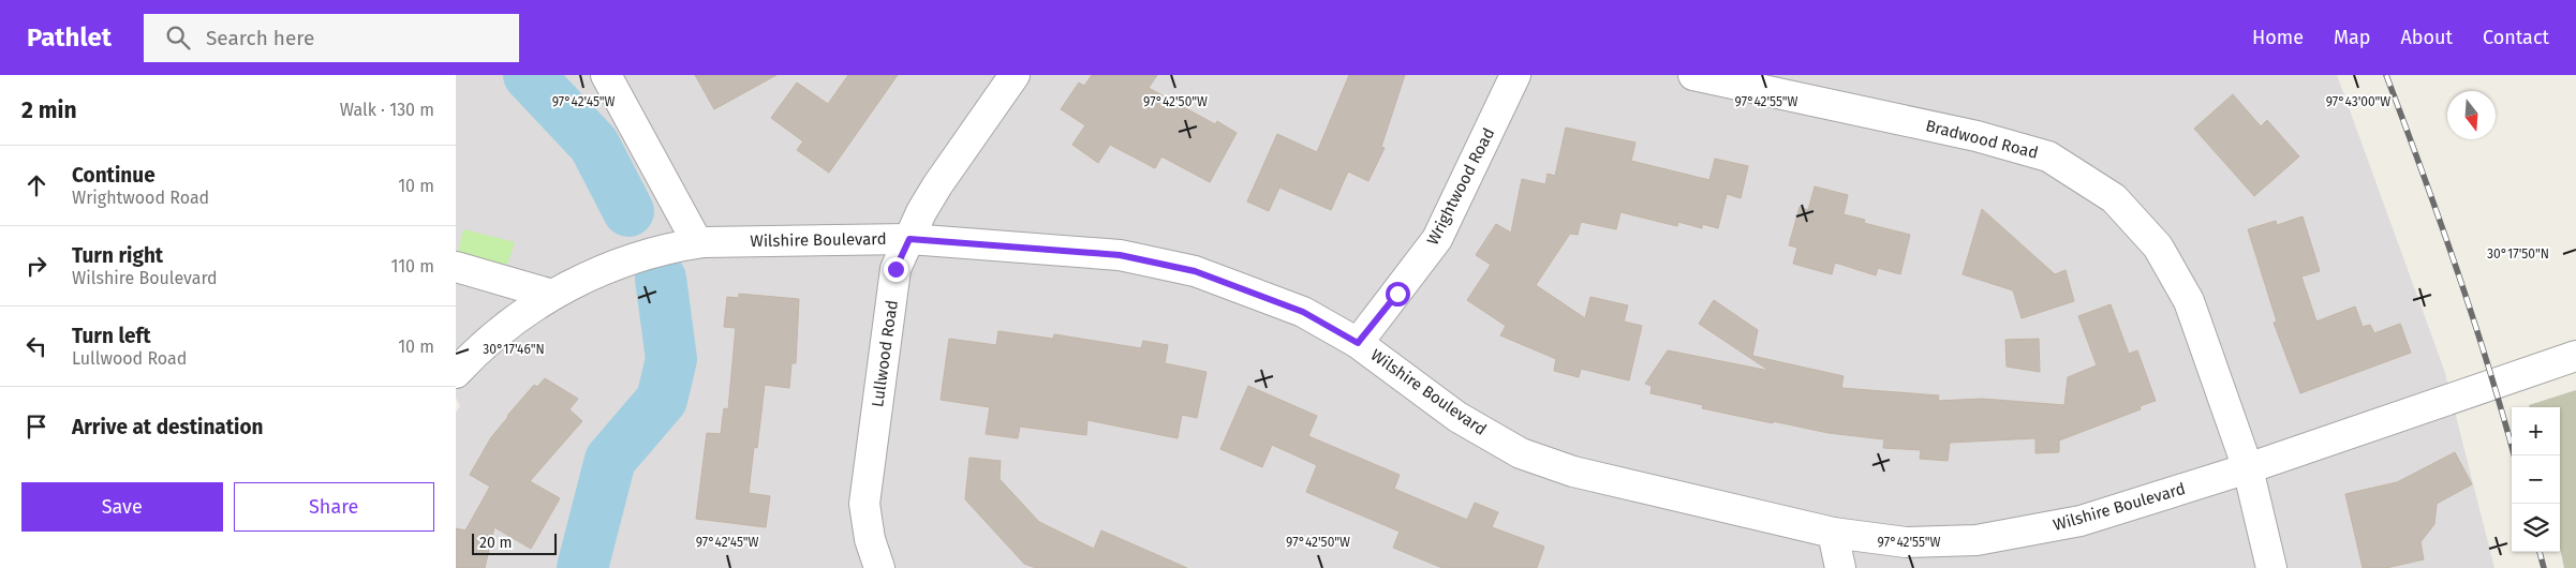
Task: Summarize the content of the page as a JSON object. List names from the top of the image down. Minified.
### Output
{"streets":{"street":["Bradwood Road","Wrightwood Road","Wilshire Boulevard","Lullwood Road"]},"crossings":[["Bradwood Road","Wilshire Boulevard"],["Wrightwood Road","Wilshire Boulevard"],["Wilshire Boulevard","Lullwood Road"]],"scale_bar":"20 m","north":"bottom","page":{"header":"Pathlet","search":"Search here","nav":["Home","Map","About","Contact"],"heading":["2 min","Walk · 130 m"],"list":[["Continue","Wrightwood Road","10 m"],["Turn right","Wilshire Boulevard","110 m"],["Turn left","Lullwood Road","10 m"],"Arrive at destination"],"map_buttons":["+","−"],"buttons":["Save","Share"],"scale":"20 m"},"coordinates":["97°42'45\"W","97°42'50\"W","97°42'55\"W","97°43'00\"W","30°17'50\"N","30°17'46\"N"]}
